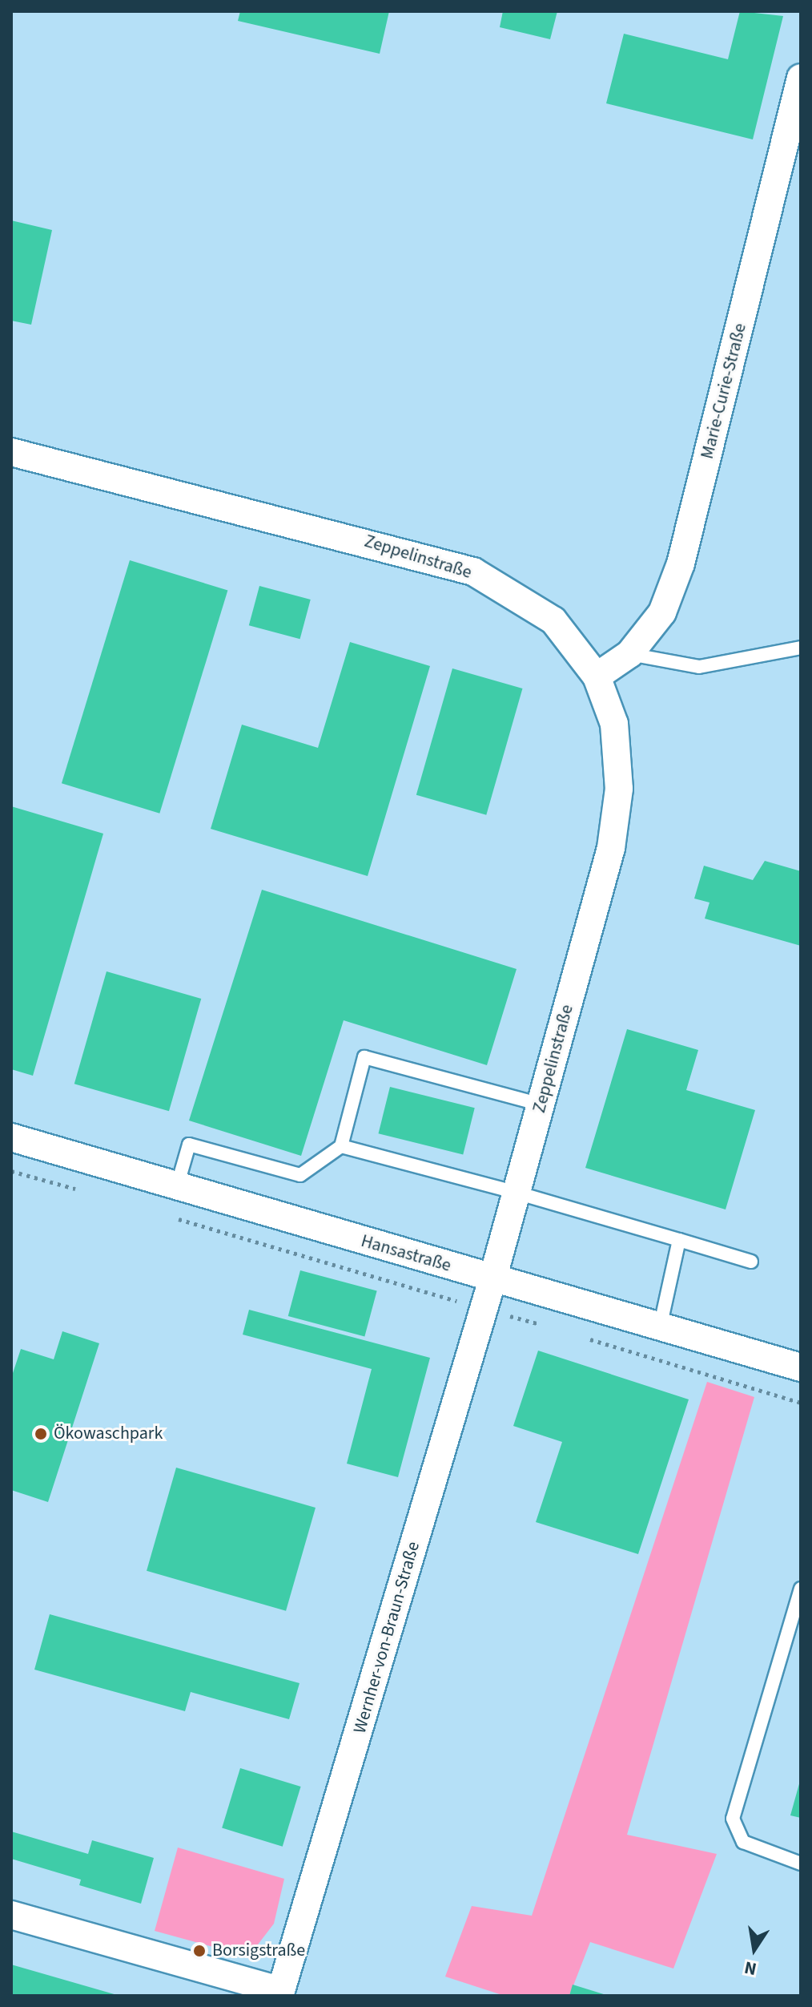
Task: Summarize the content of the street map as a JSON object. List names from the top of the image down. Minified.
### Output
{"streets":{"street":["Marie-Curie-Straße","Zeppelinstraße","Hansastraße","Wernher-von-Braun-Straße"]},"crossings":[["Marie-Curie-Straße","Zeppelinstraße"],["Zeppelinstraße","Hansastraße"],["Zeppelinstraße","Wernher-von-Braun-Straße"],["Hansastraße","Wernher-von-Braun-Straße"]],"places":["Ökowaschpark","Borsigstraße"],"north":"bottom"}
